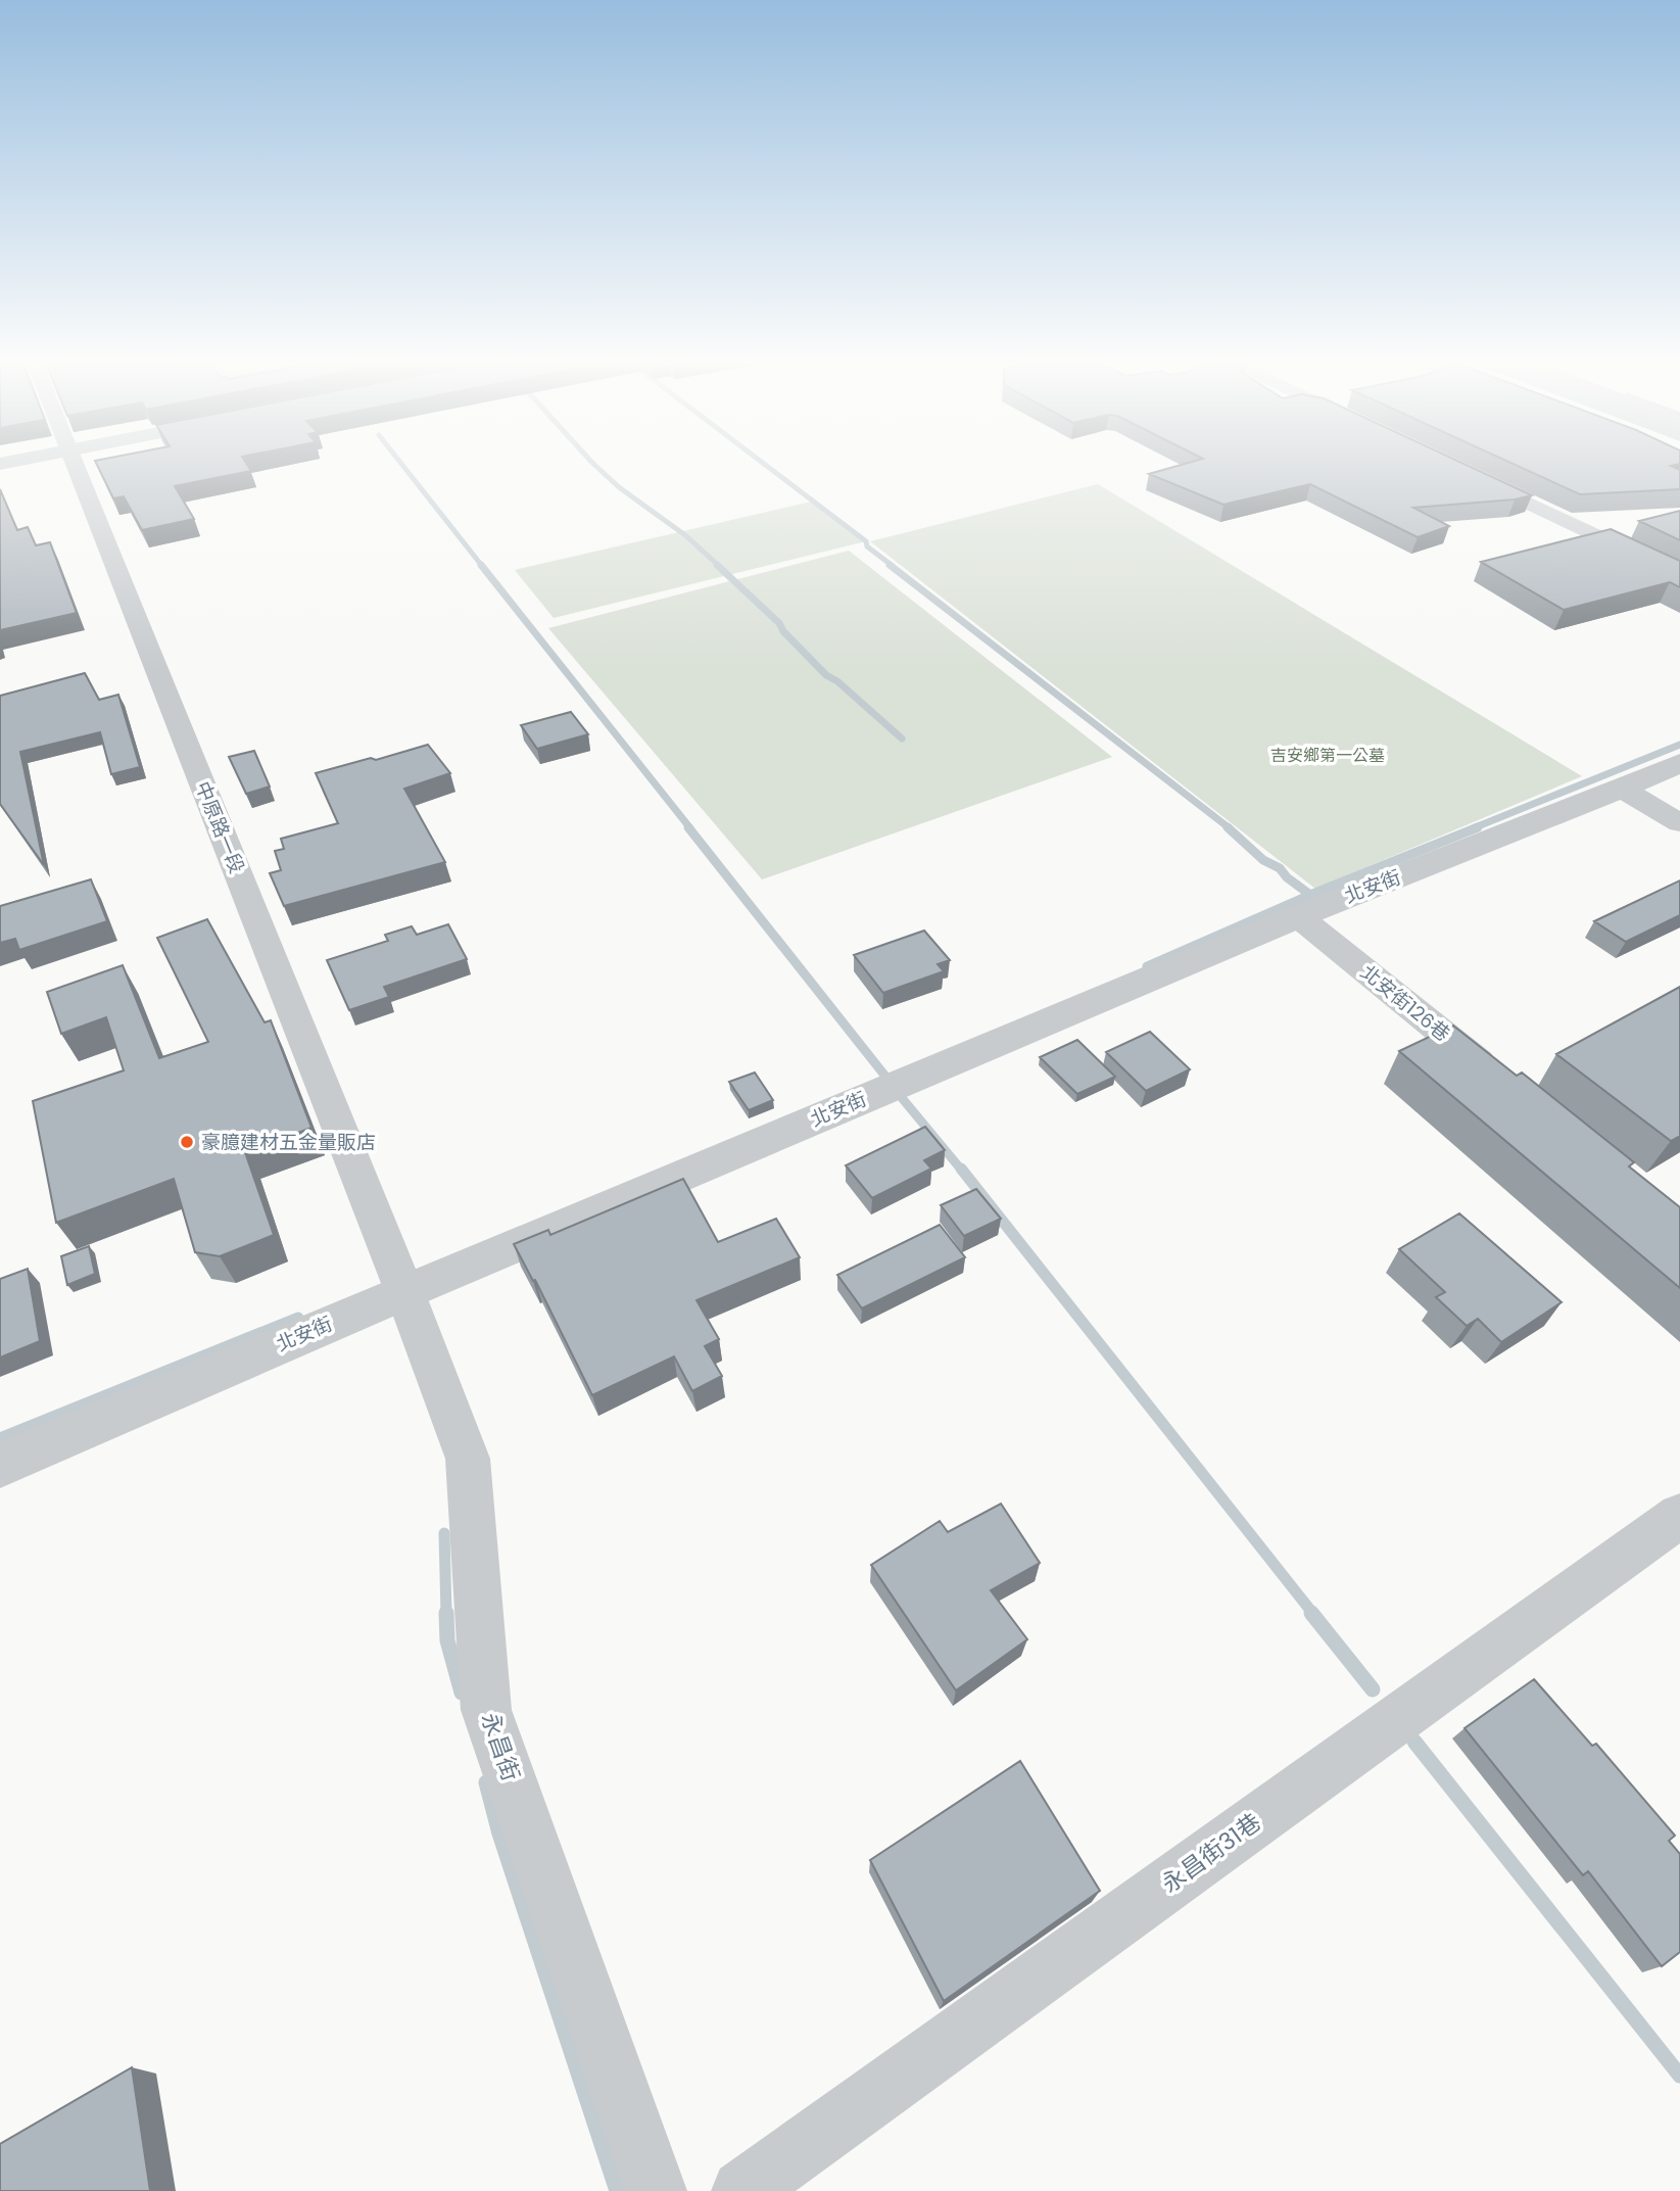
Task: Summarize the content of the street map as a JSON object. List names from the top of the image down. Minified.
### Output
{"streets":{"street":["中原路一段","北安街","北安街126巷","永昌街","永昌街31巷"]},"crossings":[["中原路一段","北安街"],["中原路一段","永昌街"],["北安街","北安街126巷"],["北安街","永昌街"]],"parks":["吉安鄉第一公墓"],"places":["豪臆建材五金量販店"]}
